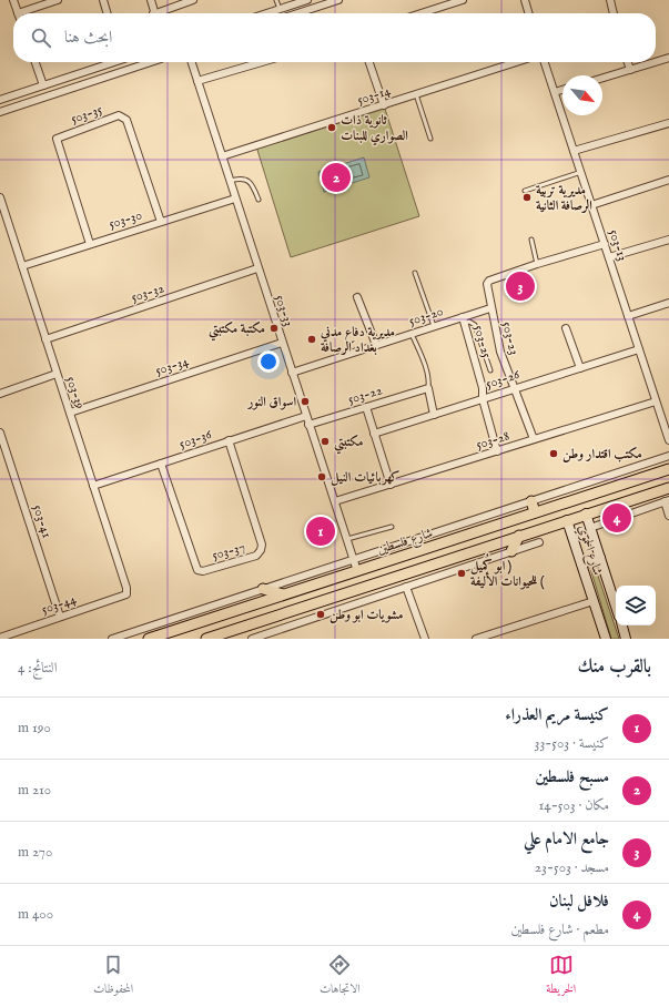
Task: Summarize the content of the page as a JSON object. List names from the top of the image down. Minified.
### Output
{"streets":{"main road":["شارع فلسطين"],"street":["503-14","503-35","503-30","503-13","503-32","503-33","503-20","503-23","503-25","503-34","503-26","503-39","503-22","503-36","503-28","503-41","شارع الحموي","503-37","503-44"]},"crossings":[["503-14","503-33"],["503-35","503-30"],["503-30","503-33"],["503-30","503-39"],["503-13","503-26"],["503-13","503-28"],["503-32","503-33"],["503-32","503-39"],["503-33","503-20"],["503-33","503-34"],["503-33","503-22"],["503-33","503-36"],["503-33","503-28"],["503-33","شارع فلسطين"],["503-20","503-23"],["503-20","503-25"],["503-23","503-26"],["503-23","503-28"],["503-25","503-26"],["503-25","503-28"],["503-34","503-39"],["503-39","503-36"],["503-39","503-44"],["503-36","503-37"],["503-41","503-44"]],"places":["ثانوية ذات الصواري للبنات","مديرية تربية الرصافة الثانية","مكتبة مكتبتي","مديرية دفاع مدني بغداد الرصافة","اسواق النور","مكتبتي","مكتب اقتدار وطن","كهربائيات النيل","ابو كُميل ) للحيوانات الأليفة (","مشويات ابو وطن"],"north":"bottom right","page":{"search":"ابحث هنا","pins":["2","3","4","1"],"heading":["بالقرب منك","النتائج: 4"],"list":[{"mark":"1","name":"كنيسة مريم العذراء","note":"كنيسة · 503-33","value":"190 m"},{"mark":"2","name":"مسبح فلسطين","note":"مكان · 503-14","value":"210 m"},{"mark":"3","name":"جامع الامام علي","note":"مسجد · 503-23","value":"270 m"},{"mark":"4","name":"فلافل لبنان","note":"مطعم · شارع فلسطين","value":"400 m"}],"nav":["الخريطة","الاتجاهات","المحفوظات"]}}
